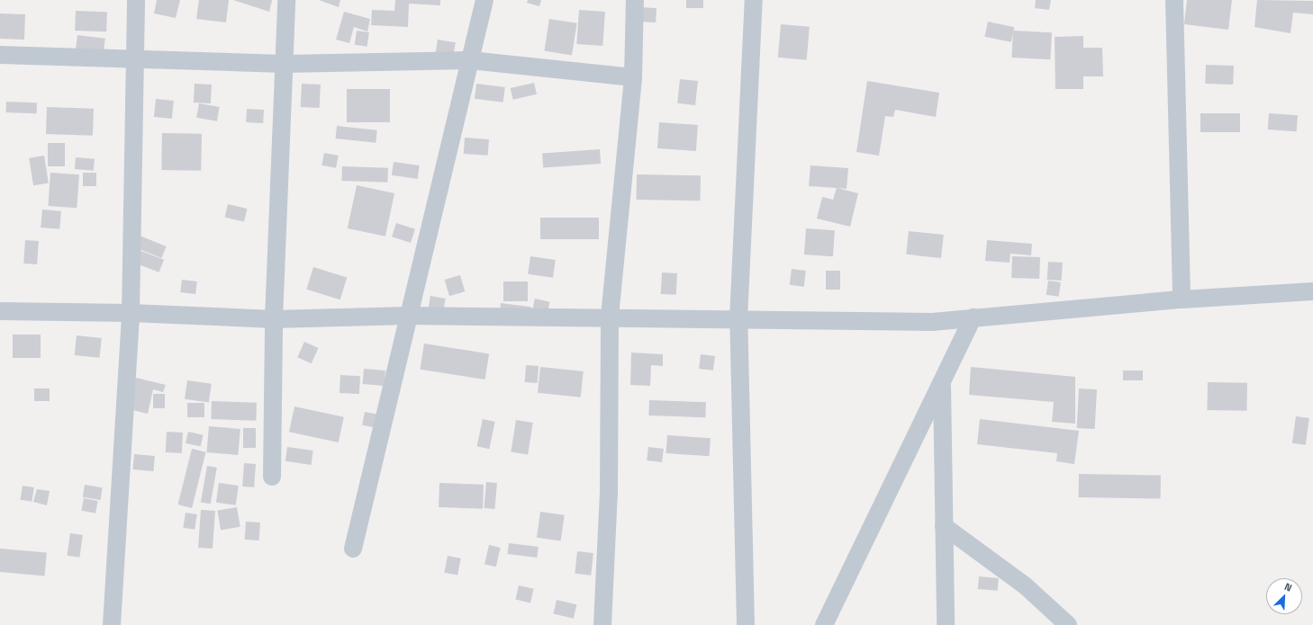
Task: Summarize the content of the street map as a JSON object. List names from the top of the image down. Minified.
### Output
{"north":"top right"}
